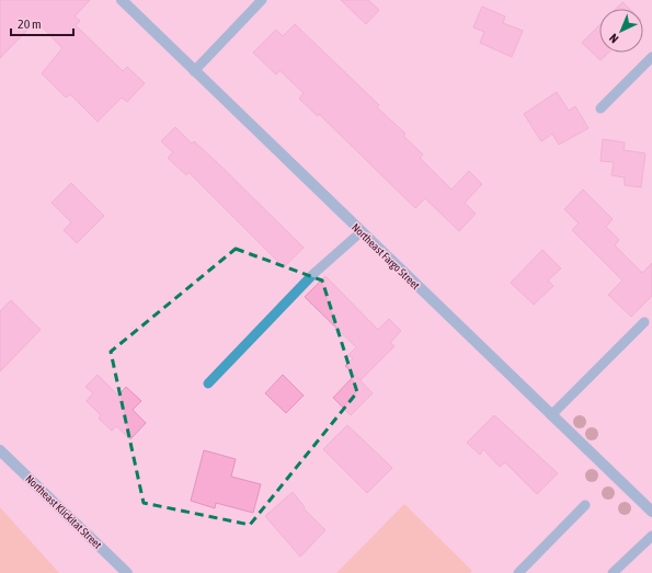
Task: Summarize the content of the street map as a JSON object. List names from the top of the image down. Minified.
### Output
{"streets":{"street":["Northeast Fargo Street","Northeast Klickitat Street"]},"scale_bar":"20 m","north":"bottom left"}
